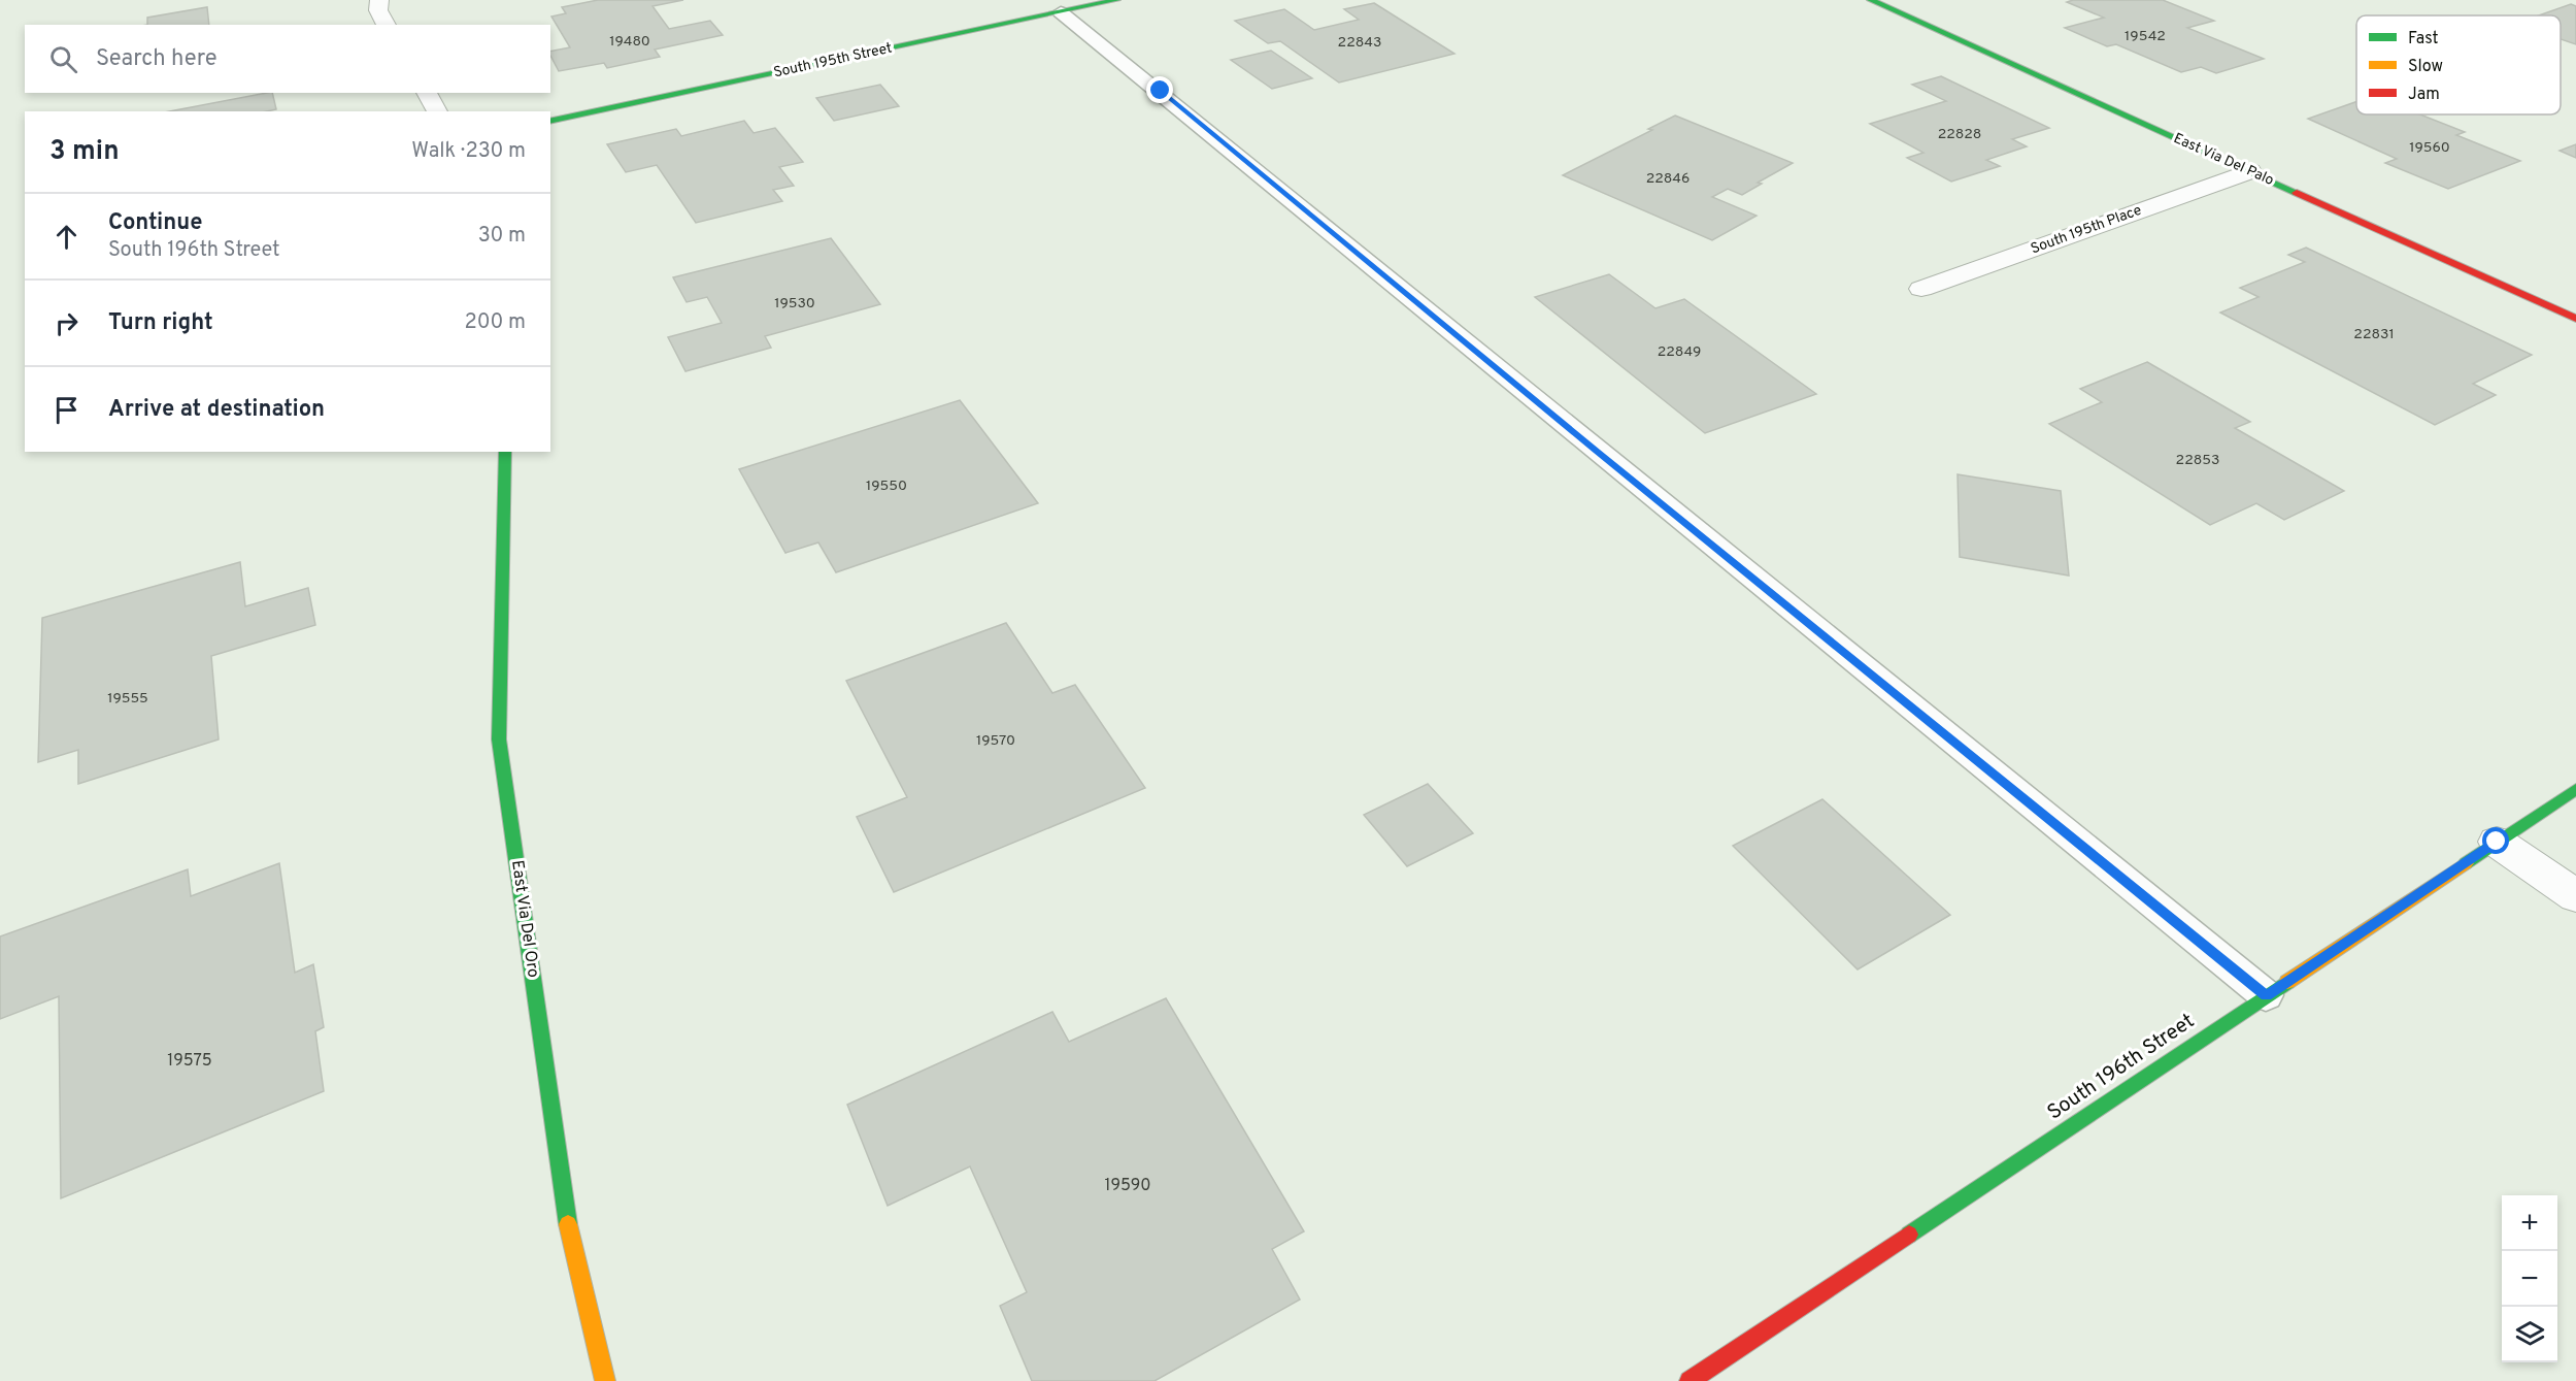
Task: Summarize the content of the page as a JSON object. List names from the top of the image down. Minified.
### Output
{"streets":{"street":["South 195th Street","East Via Del Palo","South 195th Place","East Via Del Oro","South 196th Street"]},"crossings":[["East Via Del Palo","South 195th Place"]],"house_numbers":["19542","19480","22843","22828","19560","22846","19530","22831","22849","22853","19550","19555","19570","19575","19590"],"legend":["Fast","Slow","Jam"],"page":{"search":"Search here","heading":["3 min","Walk · 230 m"],"list":[["Continue","South 196th Street","30 m"],["Turn right","200 m"],"Arrive at destination"],"map_buttons":["+","−"]}}
